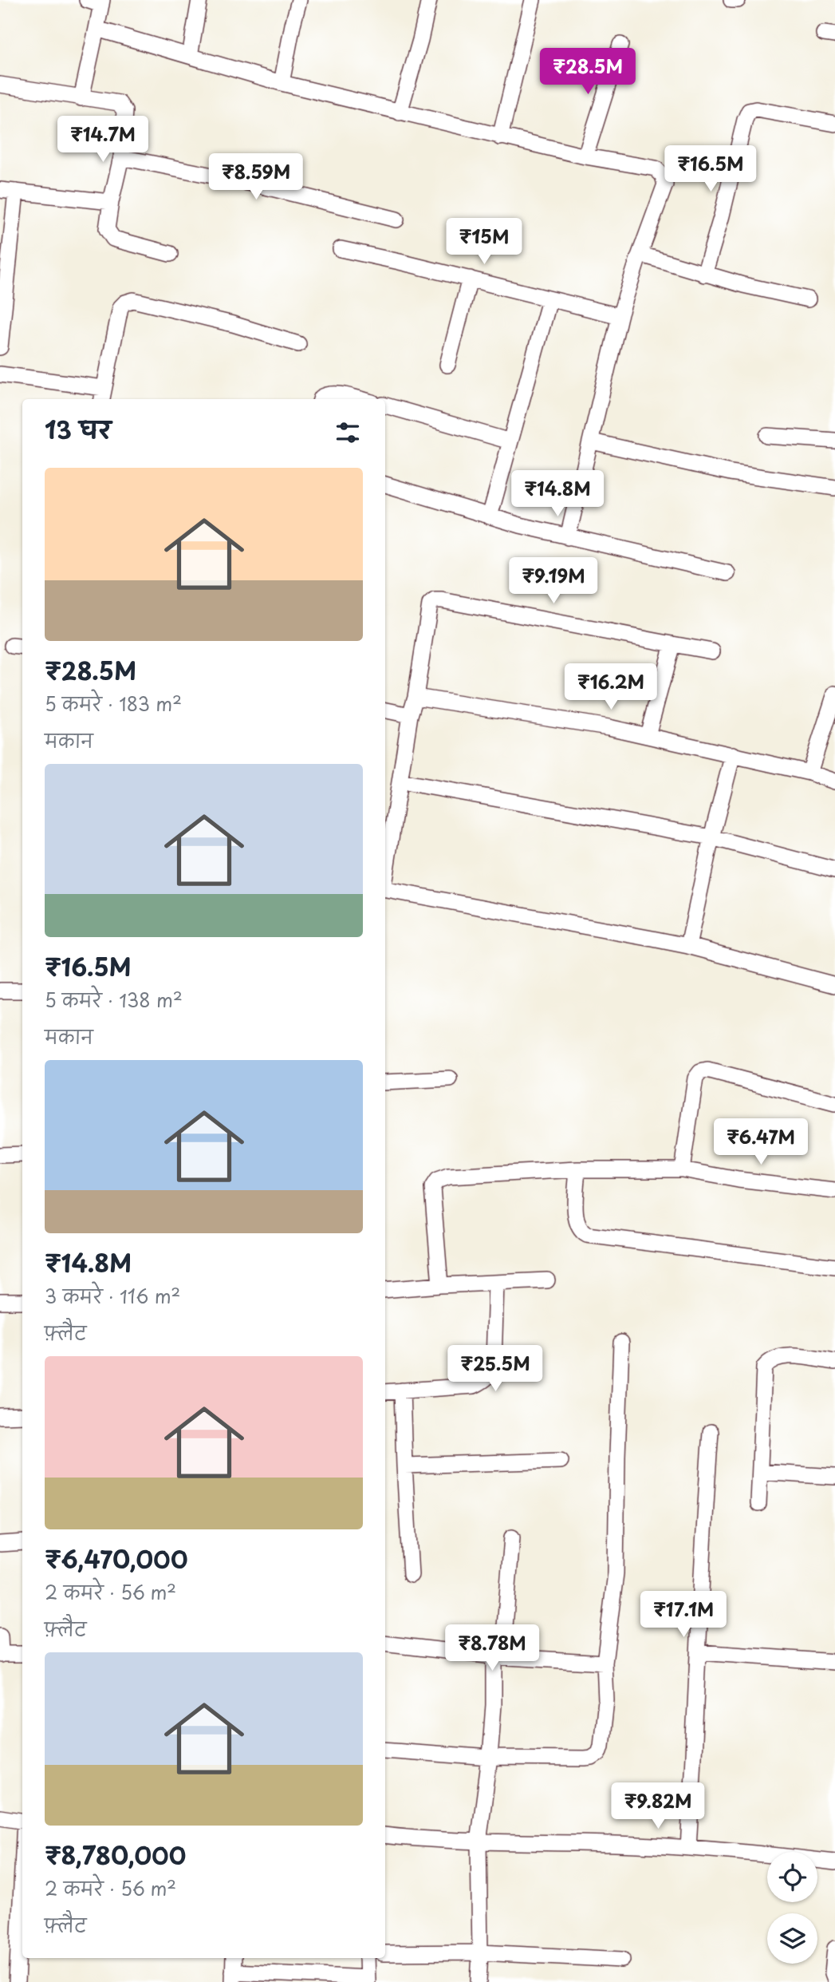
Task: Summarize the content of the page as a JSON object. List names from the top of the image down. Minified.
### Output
{"page":{"price":["₹28.5M","₹14.7M","₹16.5M","₹8.59M","₹15M","₹14.8M","₹9.19M","₹16.2M","₹6.47M","₹25.5M","₹17.1M","₹8.78M","₹9.82M"],"heading":"13 घर","list":[{"name":"₹28.5M","note":"5 कमरे · 183 m² · मकान"},{"name":"₹16.5M","note":"5 कमरे · 138 m² · मकान"},{"name":"₹14.8M","note":"3 कमरे · 116 m² · फ़्लैट"},{"name":"₹6,470,000","note":"2 कमरे · 56 m² · फ़्लैट"},{"name":"₹8,780,000","note":"2 कमरे · 56 m² · फ़्लैट"}]}}
